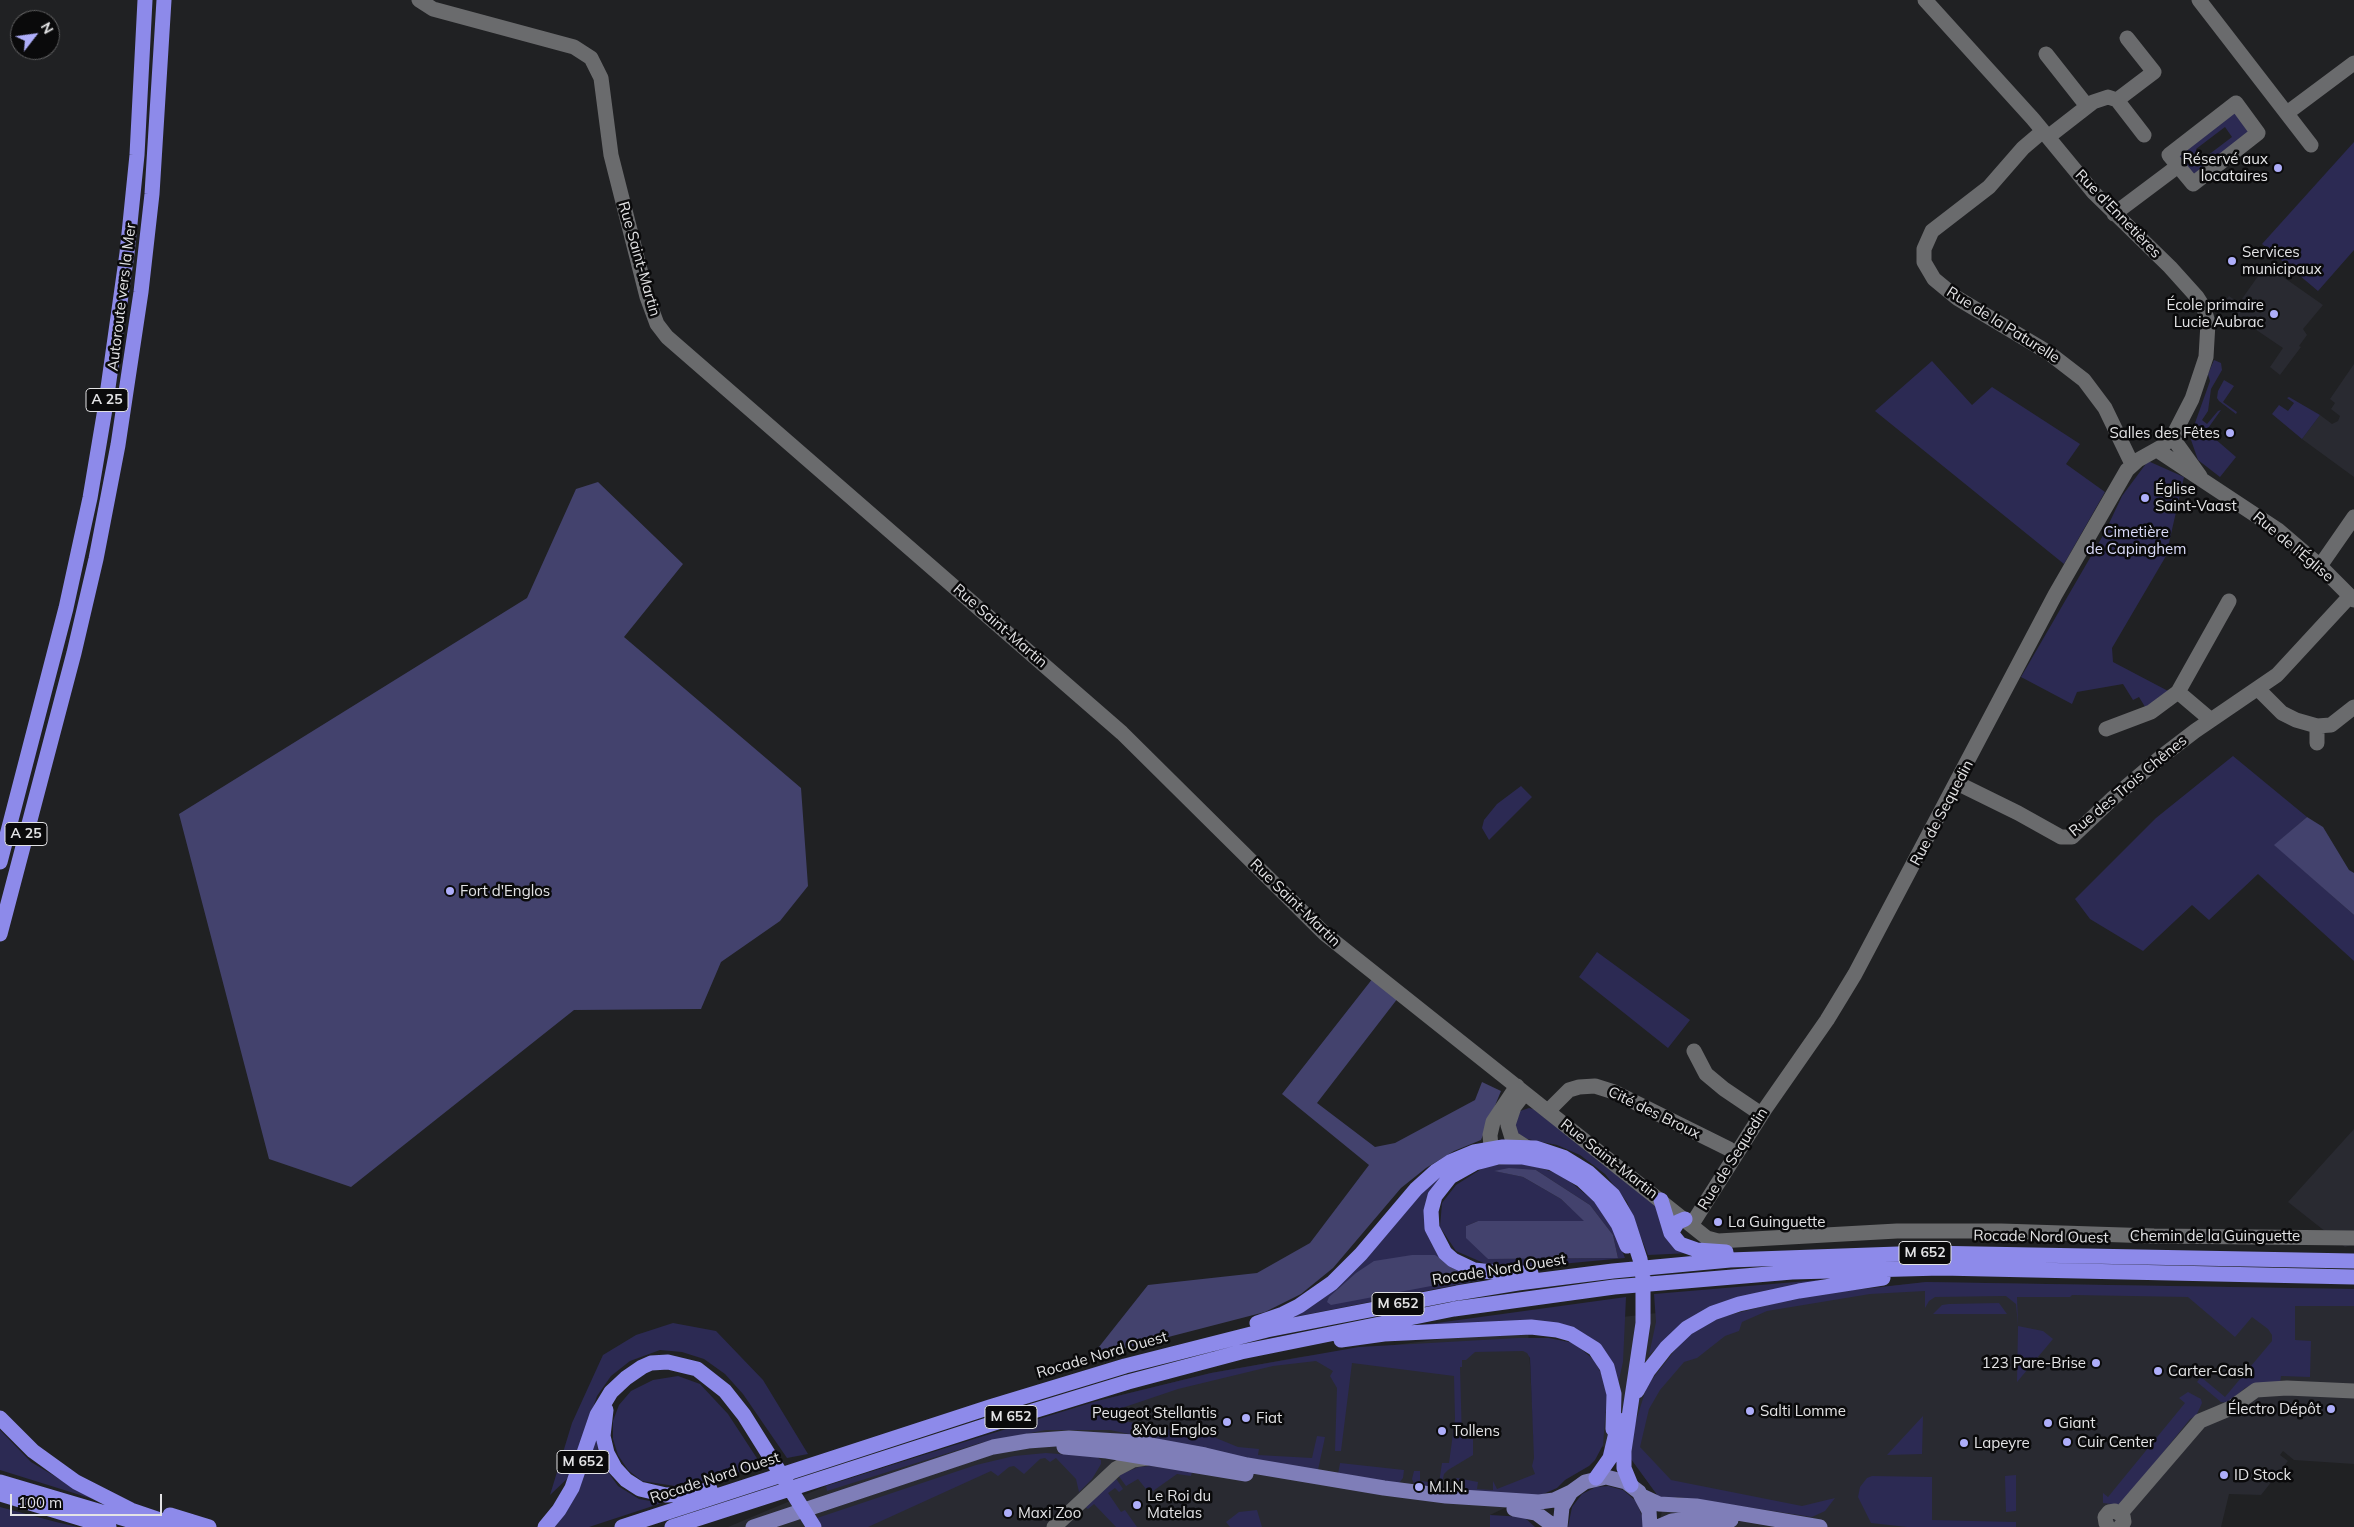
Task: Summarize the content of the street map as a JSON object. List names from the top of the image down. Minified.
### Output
{"streets":{"highway":["Autoroute vers la Mer","A 25","Rocade Nord Ouest","M 652"],"street":["Rue d'Ennetières","Rue Saint-Martin","Rue de la Paturelle","Rue de l'Église","Rue des Trois Chênes","Rue de Sequedin","Cité des Broux","Chemin de la Guinguette"]},"crossings":[["Rue d'Ennetières","Rue de la Paturelle"],["Rue d'Ennetières","Rue de Sequedin"],["Rue Saint-Martin","Rue de Sequedin"],["Rue Saint-Martin","Cité des Broux"],["Rue Saint-Martin","Chemin de la Guinguette"],["Rue de la Paturelle","Rue de Sequedin"],["Rue de l'Église","Rue des Trois Chênes"],["Rue des Trois Chênes","Rue de Sequedin"],["Rue de Sequedin","Cité des Broux"],["Rue de Sequedin","Chemin de la Guinguette"]],"parks":["Cimetière de Capinghem"],"places":["Réservé aux locataires","Services municipaux","École primaire Lucie Aubrac","Salles des Fêtes","Église Saint-Vaast","Fort d'Englos","La Guinguette","123 Pare-Brise","Carter-Cash","Électro Dépôt","Salti Lomme","Fiat","Peugeot Stellantis &You Englos","Giant","Tollens","Cuir Center","Lapeyre","ID Stock","M.I.N.","Le Roi du Matelas","Maxi Zoo"],"scale_bar":"100 m","north":"top right"}
